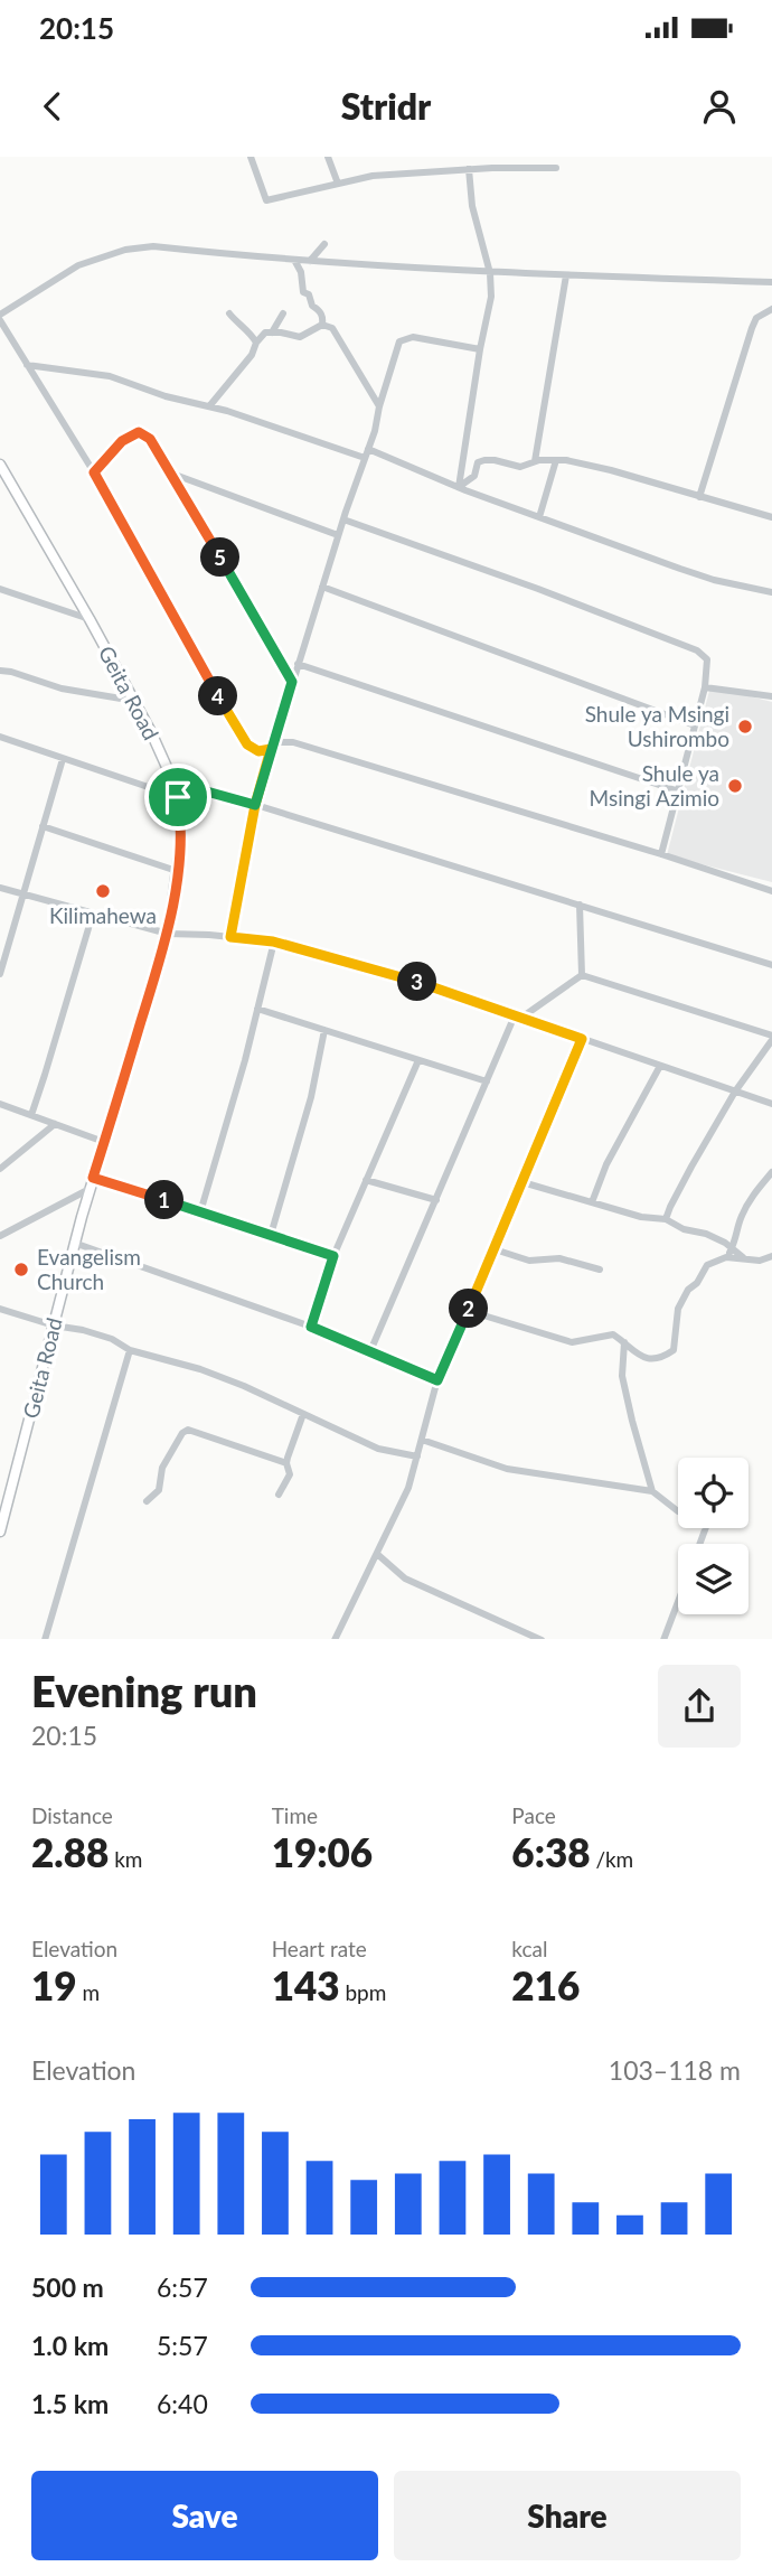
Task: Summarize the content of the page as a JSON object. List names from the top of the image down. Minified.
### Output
{"streets":{"main road":["Geita Road"]},"places":["Shule ya Msingi Ushirombo","Shule ya Msingi Azimio","Kilimahewa","Evangelism Church"],"page":{"status":"20:15","header":"Stridr","pins":["5","4","3","1","2"],"heading":["Evening run","20:15"],"stats":[["Distance","2.88 km"],["Time","19:06"],["Pace","6:38 /km"],["Elevation","19 m"],["Heart rate","143 bpm"],["kcal","216"]],"chart":["Elevation","103–118 m"],"list":[{"name":"500 m","note":"6:57"},{"name":"1.0 km","note":"5:57"},{"name":"1.5 km","note":"6:40"}],"buttons":["Save","Share"]}}
